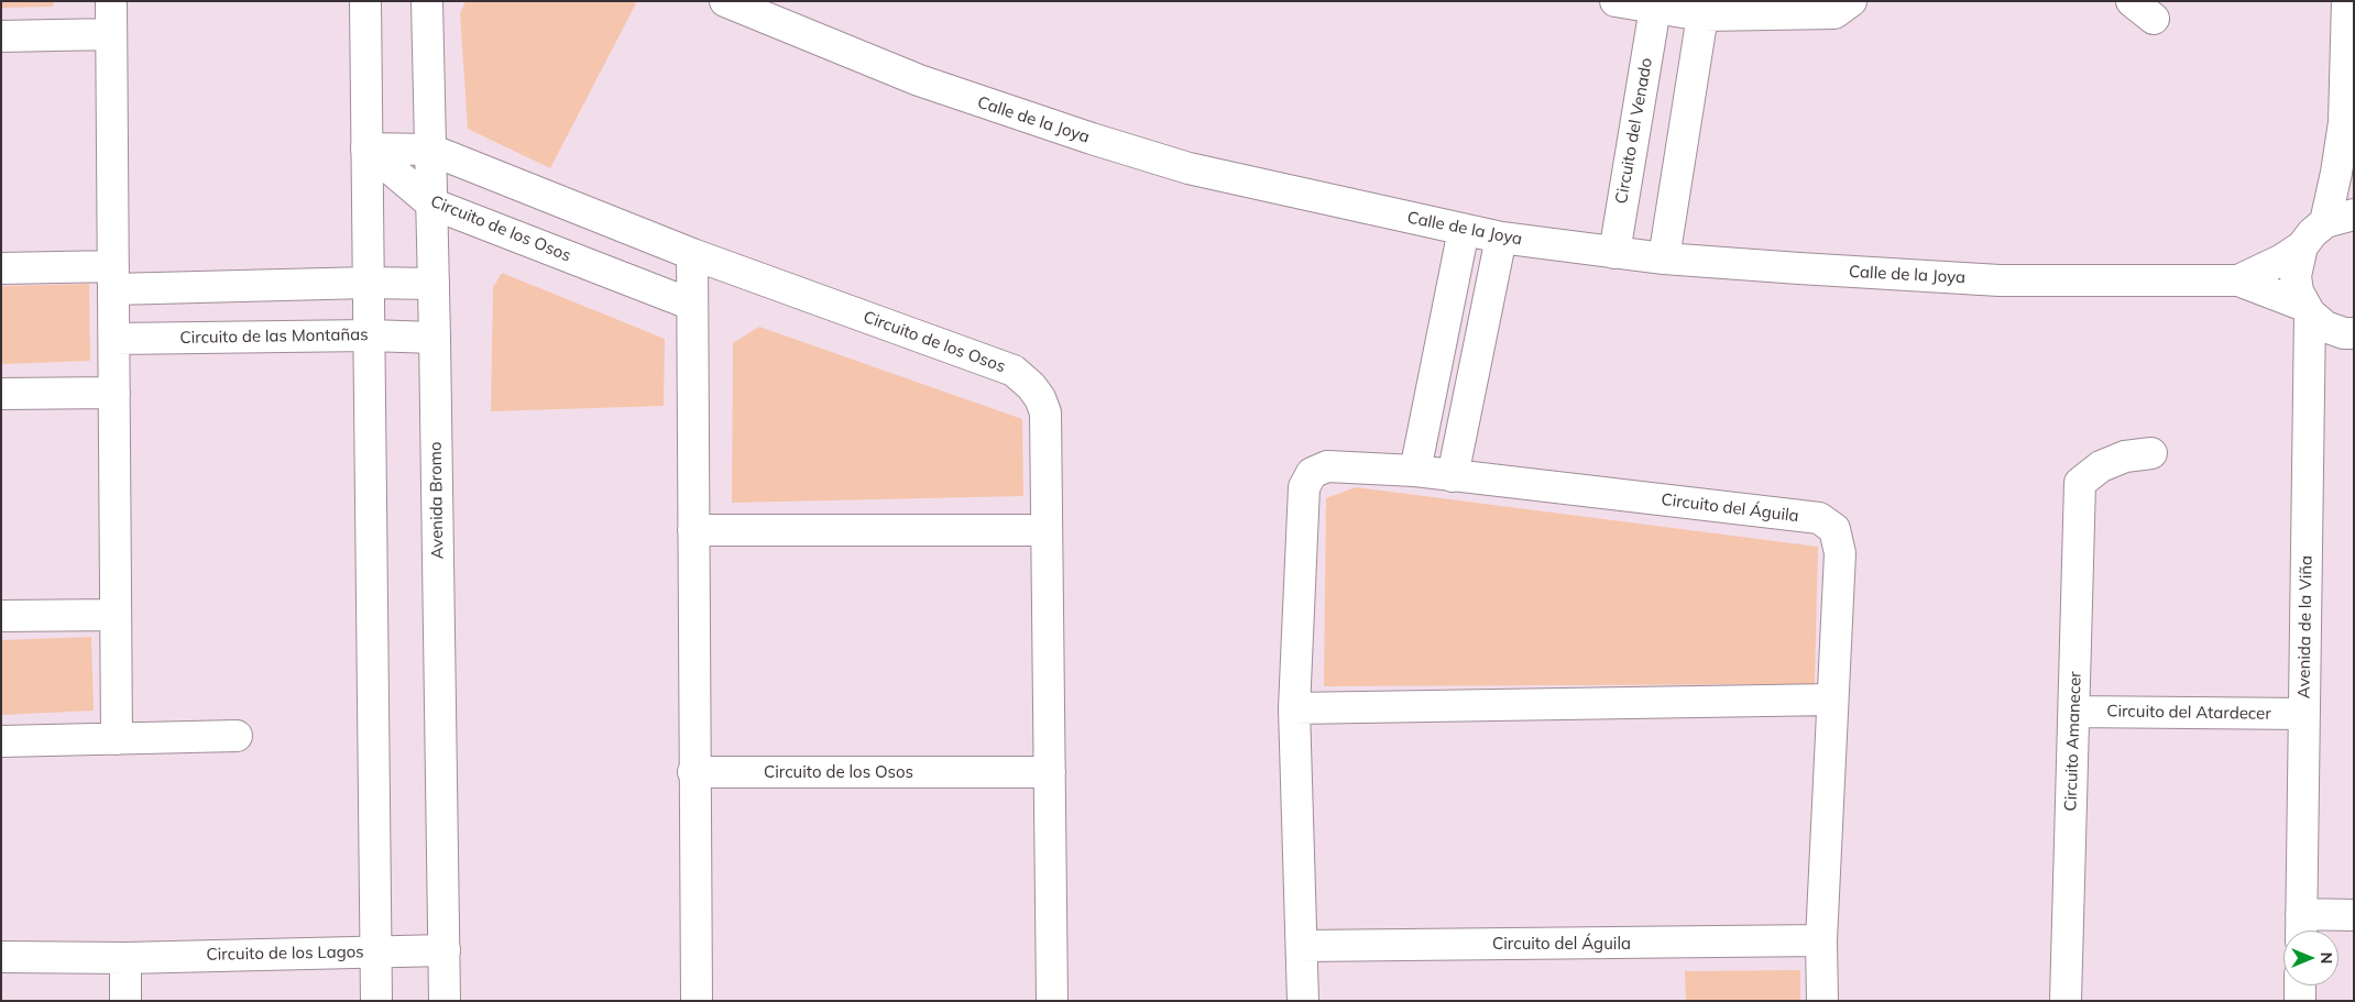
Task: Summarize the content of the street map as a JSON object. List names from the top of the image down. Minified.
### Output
{"streets":{"street":["Calle de la Joya","Circuito del Venado","Circuito de los Osos","Circuito de las Montañas","Avenida Bromo","Circuito del Águila","Avenida de la Viña","Circuito del Atardecer","Circuito Amanecer","Circuito de los Lagos"]},"crossings":[["Calle de la Joya","Circuito del Venado"],["Calle de la Joya","Avenida de la Viña"],["Circuito de los Osos","Avenida Bromo"],["Circuito de las Montañas","Avenida Bromo"],["Avenida Bromo","Circuito de los Lagos"],["Avenida de la Viña","Circuito del Atardecer"],["Circuito del Atardecer","Circuito Amanecer"]],"north":"right"}
